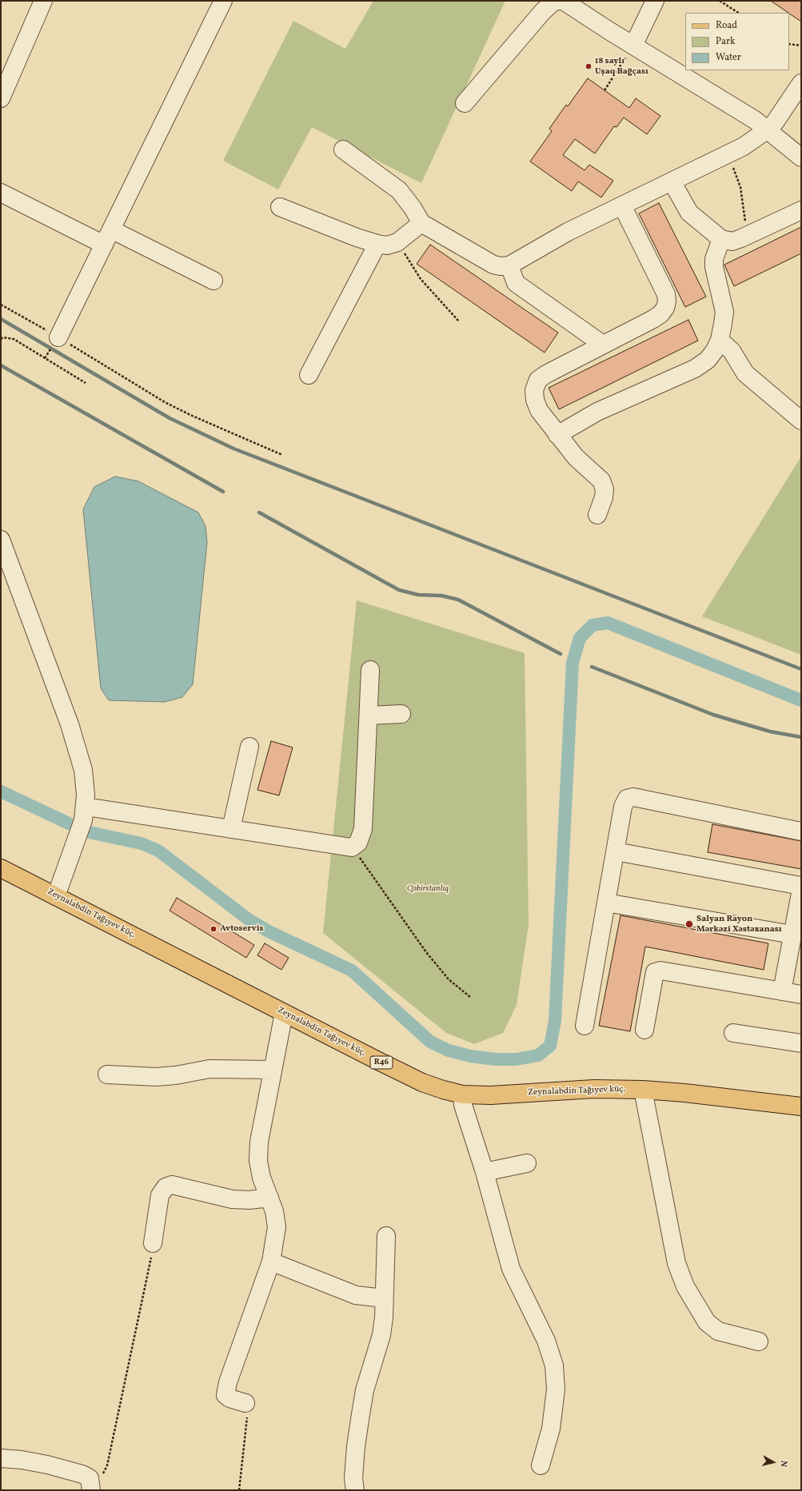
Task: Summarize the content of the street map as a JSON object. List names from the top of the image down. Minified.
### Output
{"streets":{"main road":["Zeynalabdin Tağıyev küç.","R46"]},"parks":["Qəbirstanlıq"],"places":["18 saylı Uşaq Bağçası","Salyan Rayon Mərkəzi Xəstəxanası","Avtoservis"],"legend":["Road","Park","Water"],"north":"right"}
